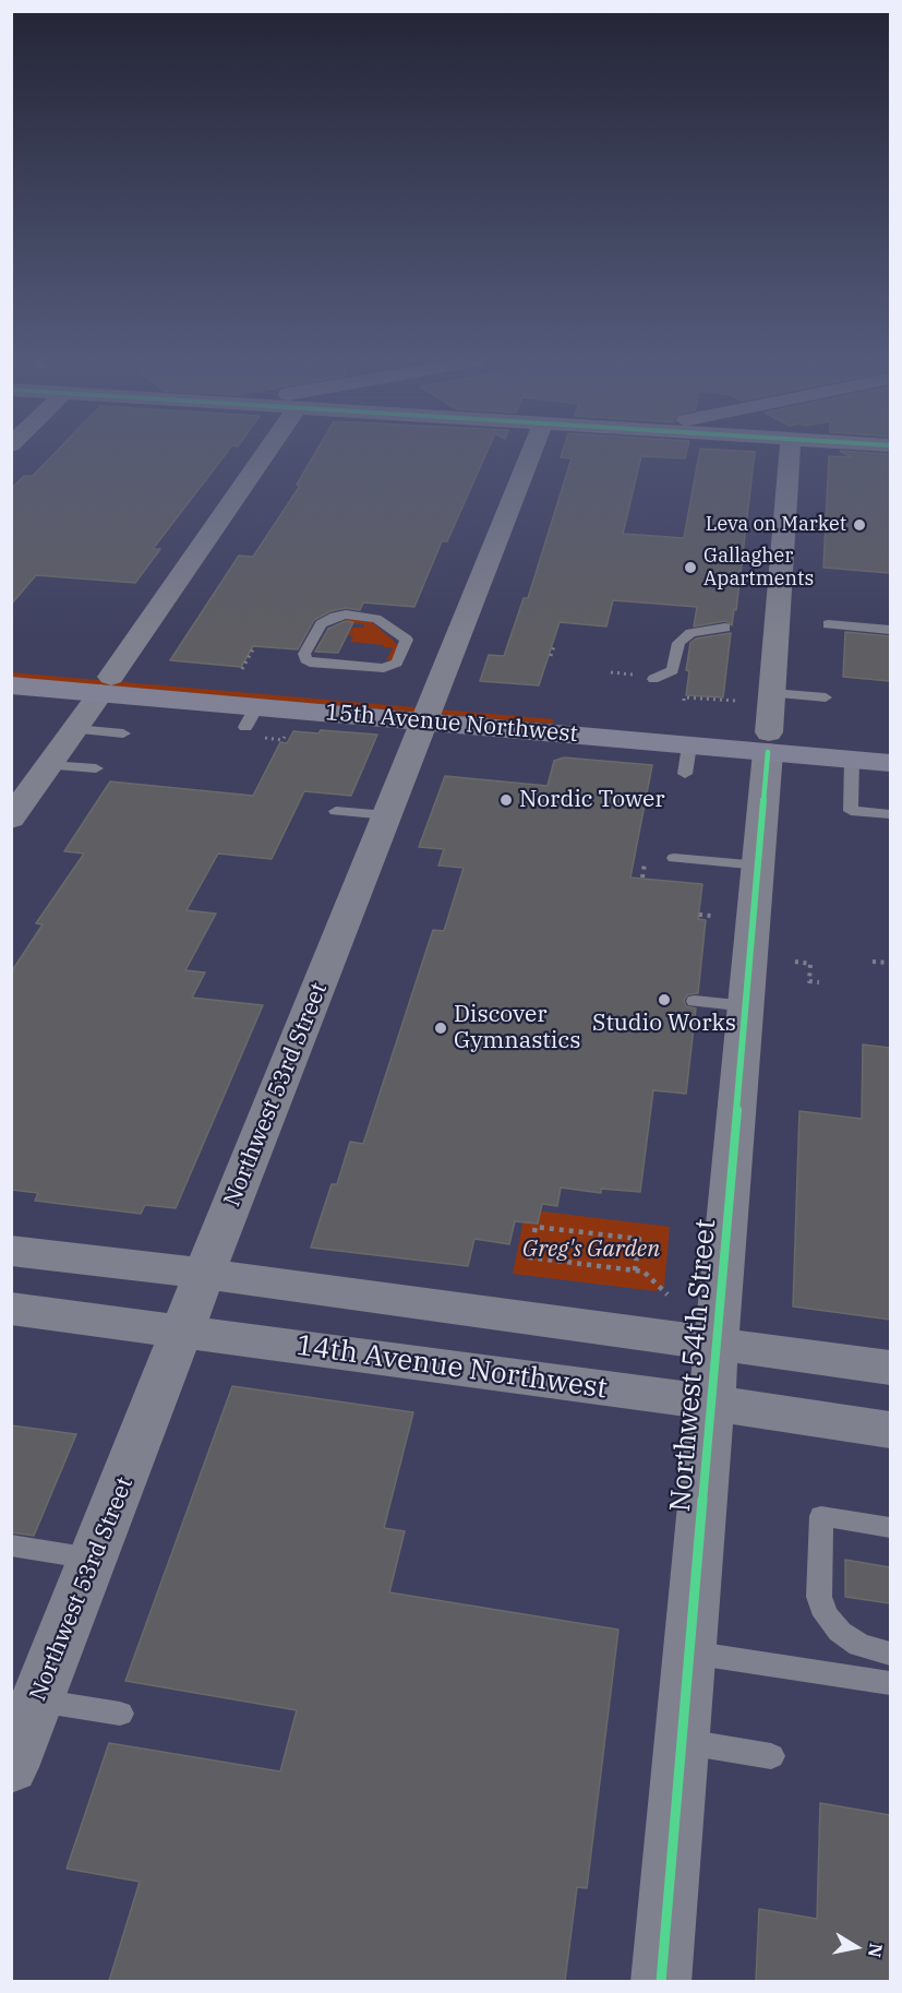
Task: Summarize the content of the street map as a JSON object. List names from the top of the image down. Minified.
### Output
{"streets":{"main road":["15th Avenue Northwest"],"street":["Northwest 53rd Street","Northwest 54th Street","14th Avenue Northwest"]},"crossings":[["15th Avenue Northwest","Northwest 53rd Street"],["15th Avenue Northwest","Northwest 54th Street"],["Northwest 53rd Street","14th Avenue Northwest"],["Northwest 54th Street","14th Avenue Northwest"]],"parks":["Greg's Garden"],"places":["Leva on Market","Gallagher Apartments","Nordic Tower","Studio Works","Discover Gymnastics"],"north":"right"}
